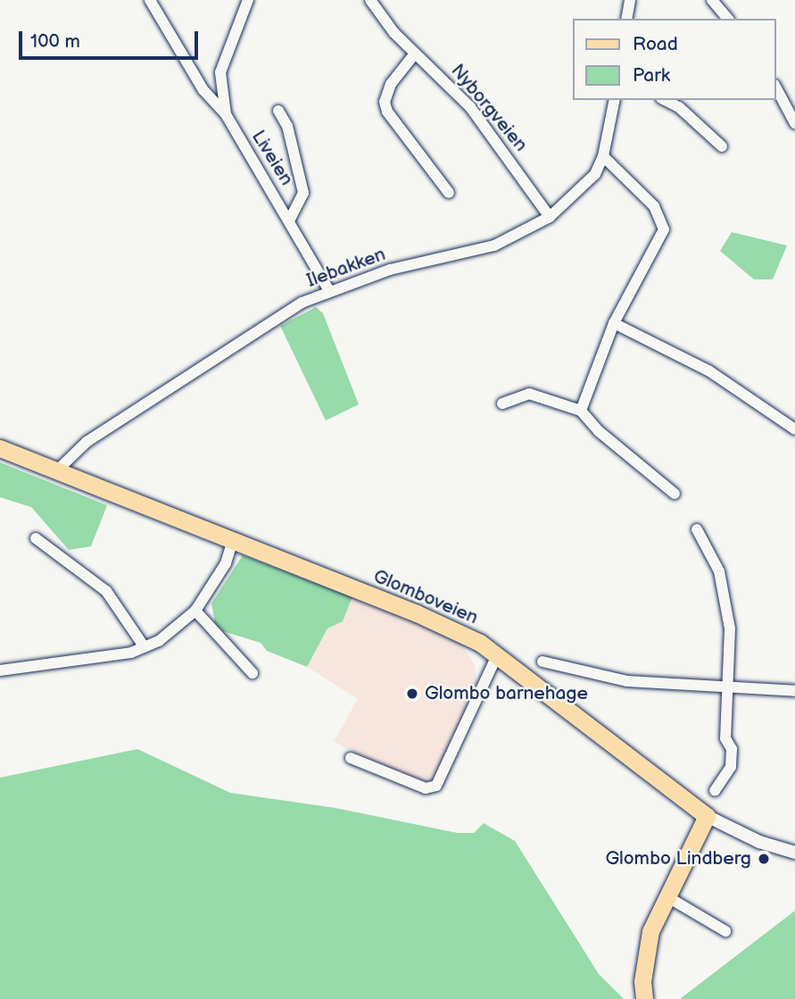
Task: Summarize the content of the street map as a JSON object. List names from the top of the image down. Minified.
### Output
{"streets":{"main road":["Glomboveien"],"street":["Nyborgveien","Liveien","Ilebakken"]},"crossings":[["Nyborgveien","Ilebakken"],["Liveien","Ilebakken"],["Ilebakken","Glomboveien"]],"places":["Glombo barnehage","Glombo Lindberg"],"legend":["Road","Park"],"scale_bar":"100 m"}
